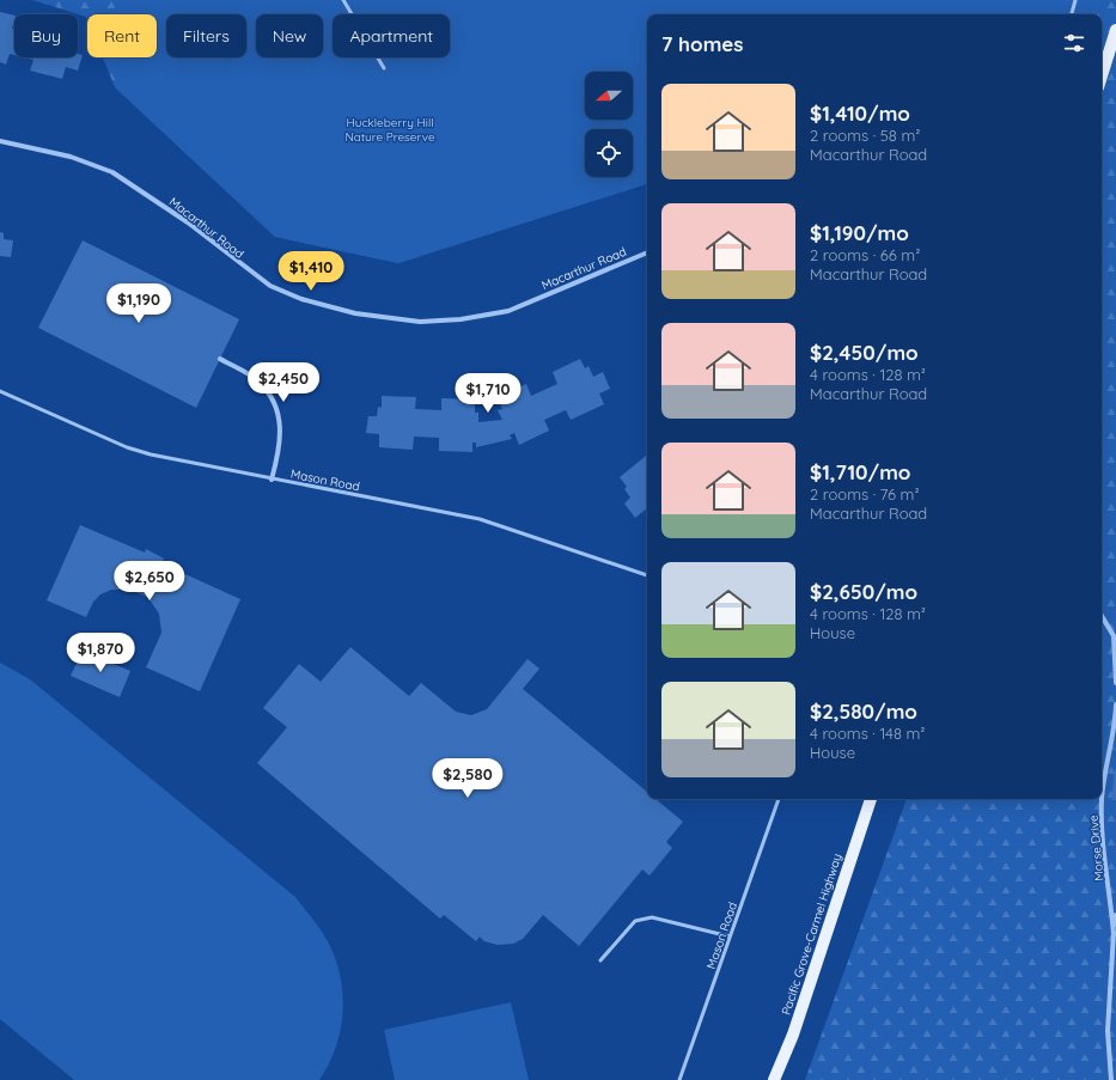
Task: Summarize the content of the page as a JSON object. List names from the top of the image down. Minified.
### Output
{"streets":{"main road":["Pacific Grove-Carmel Highway"],"street":["Macarthur Road","Morse Drive"],"lane":["Mason Road"]},"parks":["Huckleberry Hill Nature Preserve"],"north":"left","page":{"chip":["Buy","Rent","Filters","New","Apartment"],"heading":"7 homes","list":[{"name":"$1,410/mo","note":"2 rooms · 58 m² · Macarthur Road"},{"name":"$1,190/mo","note":"2 rooms · 66 m² · Macarthur Road"},{"name":"$2,450/mo","note":"4 rooms · 128 m² · Macarthur Road"},{"name":"$1,710/mo","note":"2 rooms · 76 m² · Macarthur Road"},{"name":"$2,650/mo","note":"4 rooms · 128 m² · House"},{"name":"$2,580/mo","note":"4 rooms · 148 m² · House"}],"price":["$1,410","$1,190","$2,450","$1,710","$2,650","$1,870","$2,580"]}}
